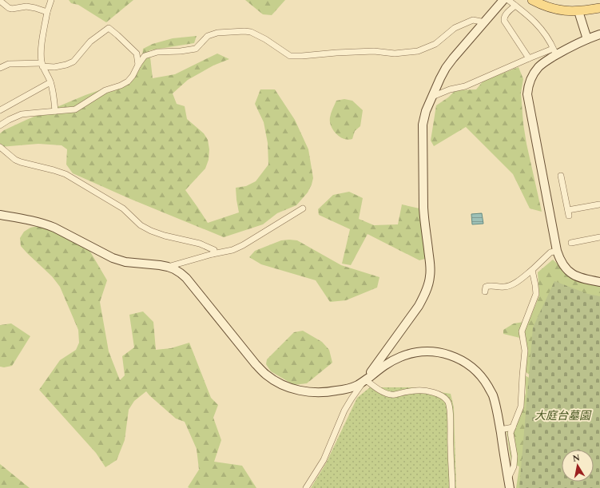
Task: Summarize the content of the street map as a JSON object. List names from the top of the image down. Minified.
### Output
{"parks":["大庭台墓園"],"north":"top"}
